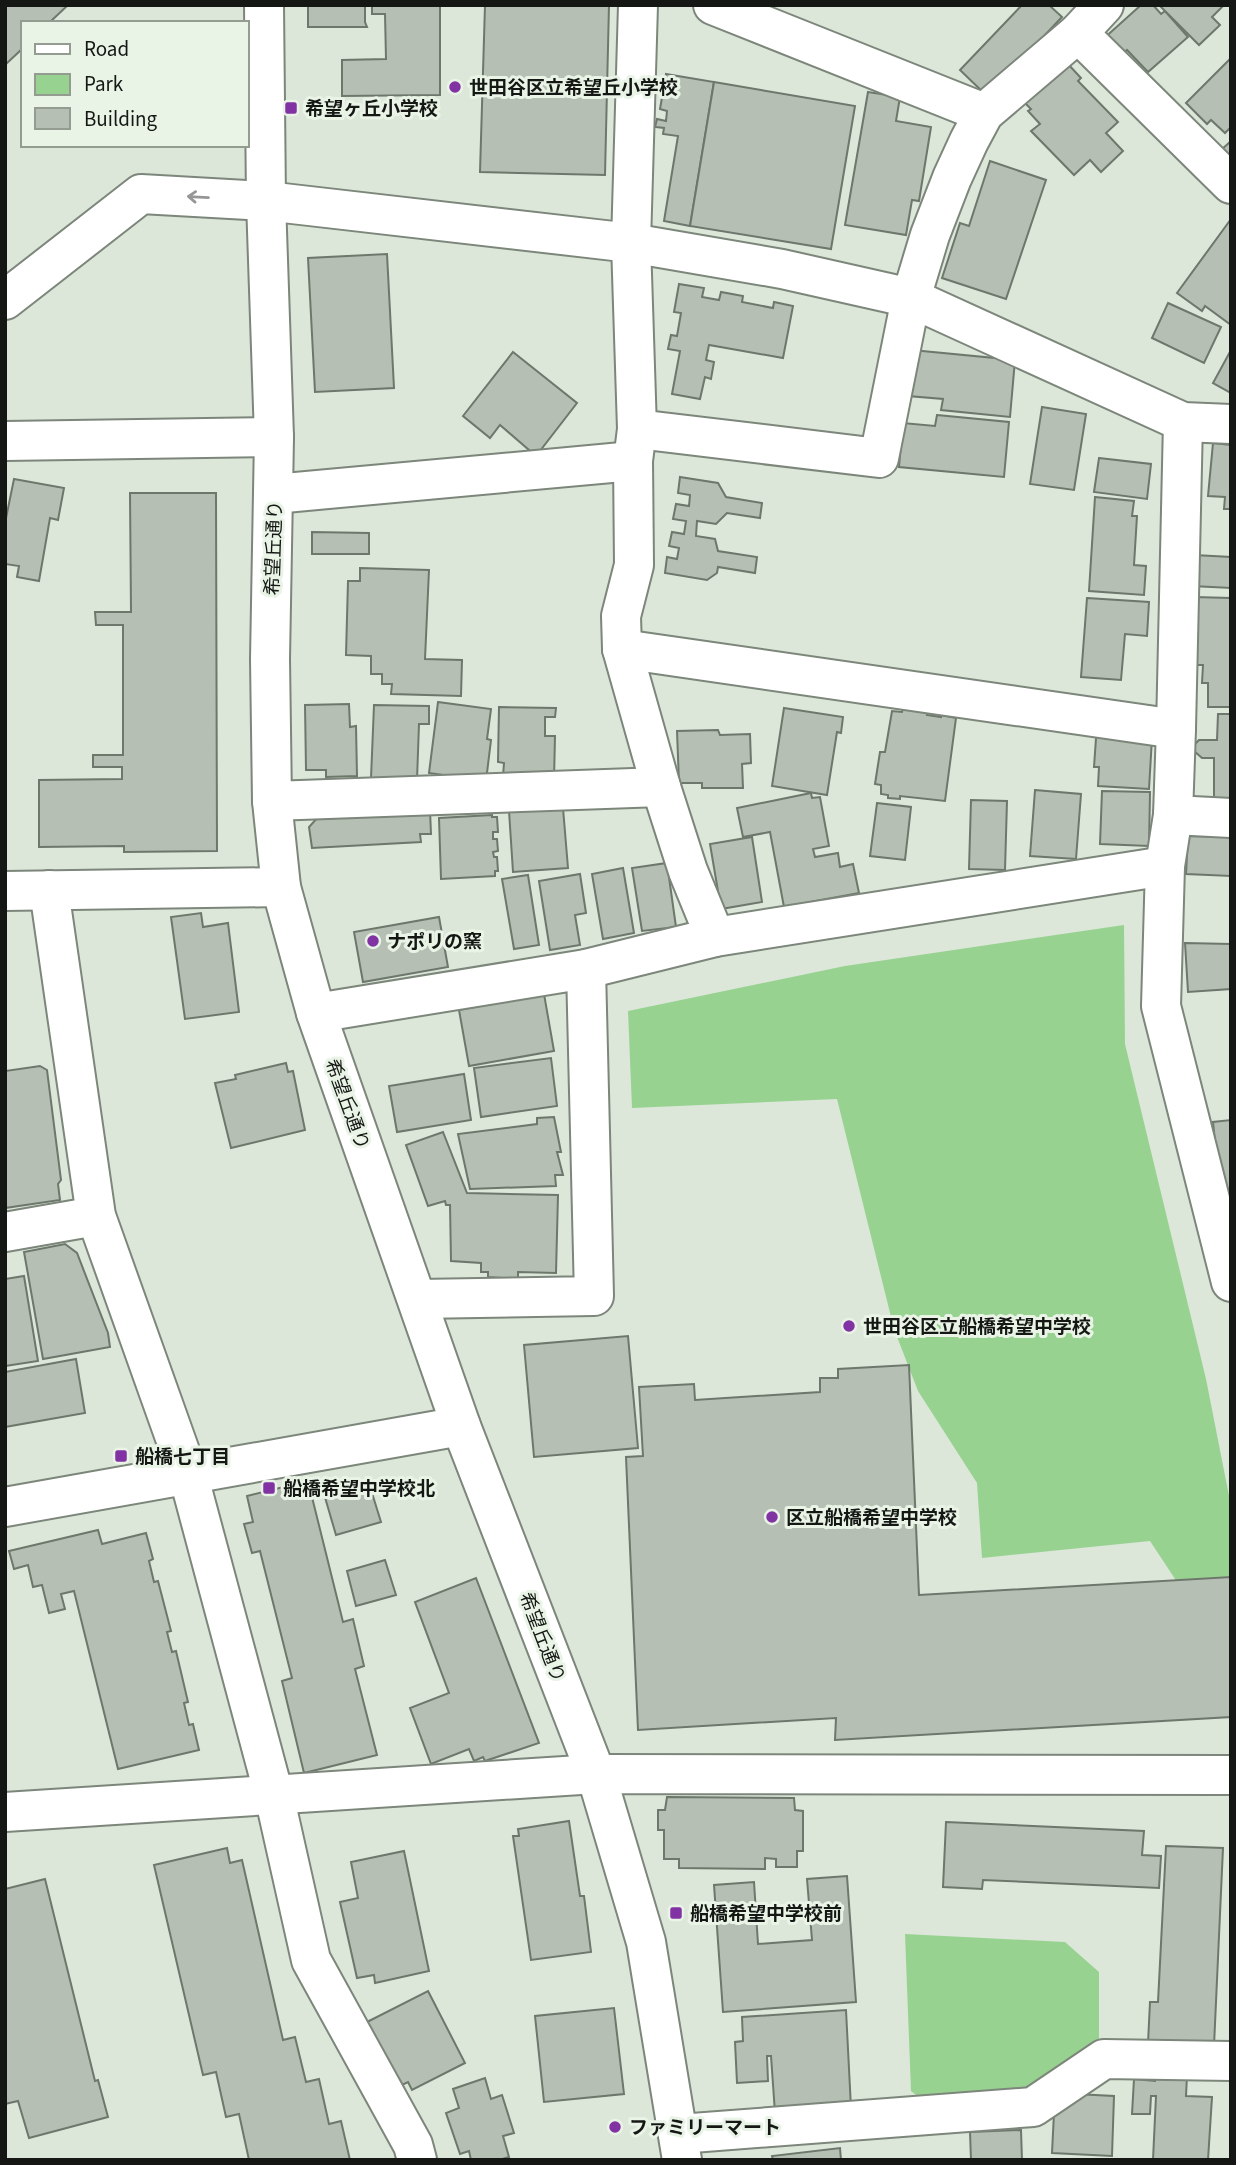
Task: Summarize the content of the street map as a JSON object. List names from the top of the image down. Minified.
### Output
{"streets":{"street":["希望丘通り"]},"places":{"other":["世田谷区立希望丘小学校","ナポリの窯","世田谷区立船橋希望中学校","区立船橋希望中学校","ファミリーマート"],"transit":["希望ヶ丘小学校","船橋七丁目","船橋希望中学校北","船橋希望中学校前"]},"legend":["Road","Park","Building"]}
